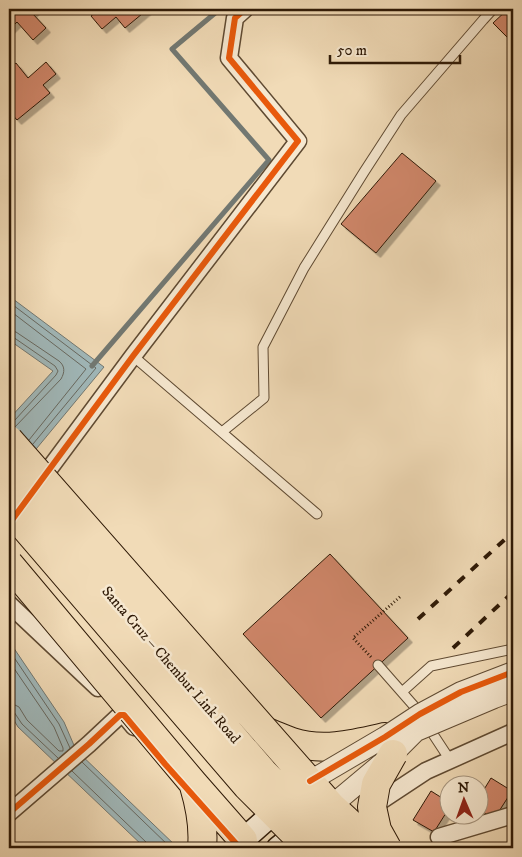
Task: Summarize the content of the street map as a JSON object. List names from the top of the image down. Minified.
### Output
{"streets":{"highway":["Santa Cruz – Chembur Link Road"]},"scale_bar":"50 m","north":"top"}
